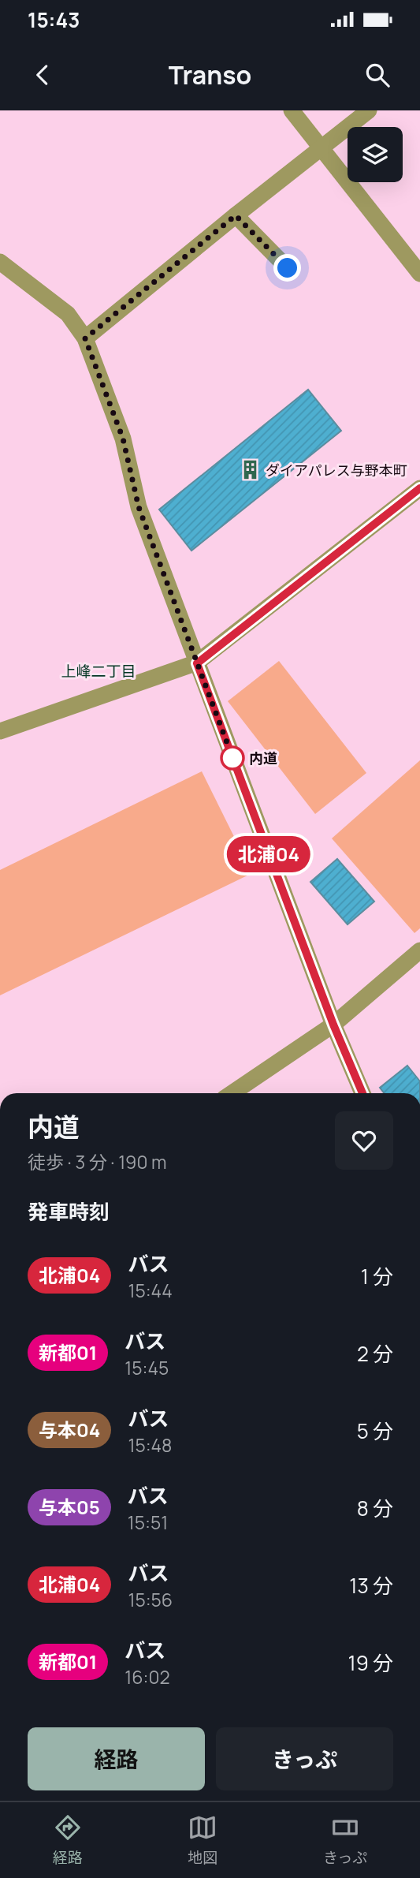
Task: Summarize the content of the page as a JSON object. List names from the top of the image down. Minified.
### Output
{"districts":["上峰二丁目"],"places":{"building":["ダイアパレス与野本町"],"other":["内道"]},"lines":["bus line 北浦04"],"page":{"status":"15:43","header":"Transo","on_map":"北浦04","heading":[["内道","徒歩 · 3 分 · 190 m"],"発車時刻"],"list":[{"mark":"北浦04","name":"バス","note":"15:44","value":"1 分"},{"mark":"新都01","name":"バス","note":"15:45","value":"2 分"},{"mark":"与本04","name":"バス","note":"15:48","value":"5 分"},{"mark":"与本05","name":"バス","note":"15:51","value":"8 分"},{"mark":"北浦04","name":"バス","note":"15:56","value":"13 分"},{"mark":"新都01","name":"バス","note":"16:02","value":"19 分"}],"buttons":["経路","きっぷ"],"tabs":["経路","地図","きっぷ"]}}
